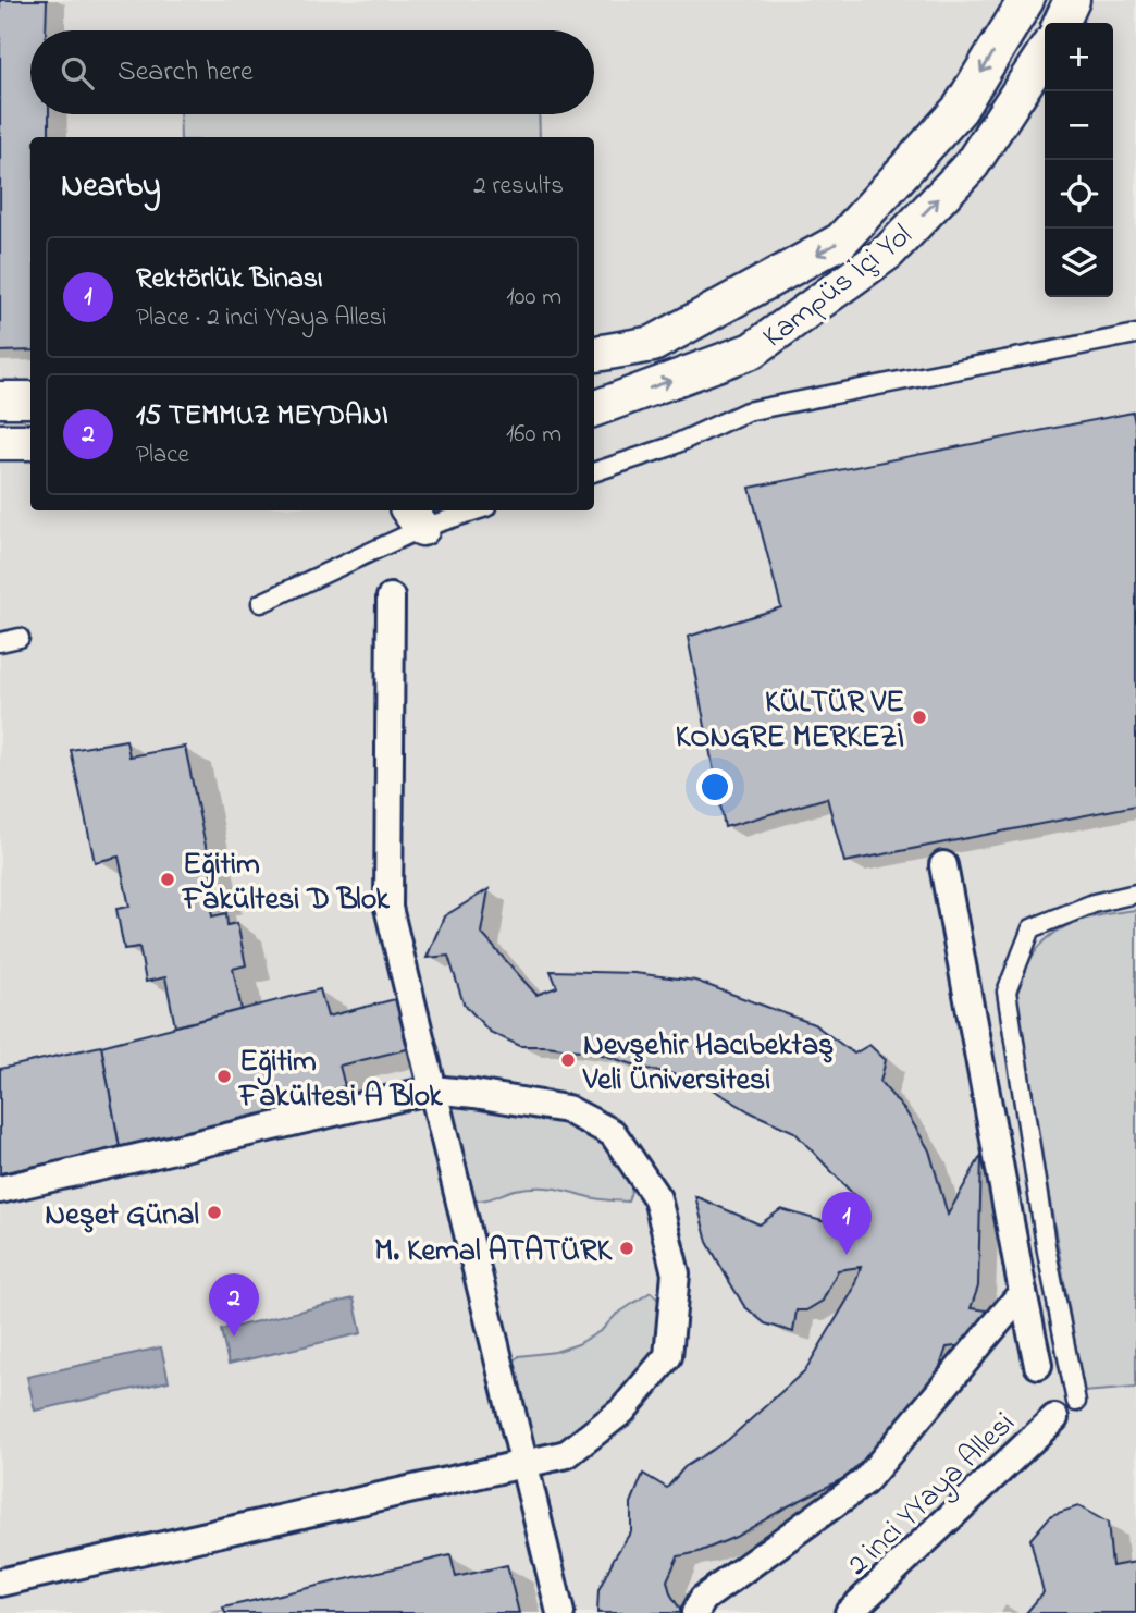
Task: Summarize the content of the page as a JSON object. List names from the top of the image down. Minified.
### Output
{"streets":{"street":["Kampüs İçi Yol","2 inci YYaya Allesi"]},"places":["KÜLTÜR VE KONGRE MERKEZİ","Eğitim Fakültesi D Blok","Nevşehir Hacıbektaş Veli Üniversitesi","Eğitim Fakültesi A Blok","Neşet Günal","M. Kemal ATATÜRK"],"page":{"map_buttons":["+","−"],"search":"Search here","heading":["Nearby","2 results"],"list":[{"mark":"1","name":"Rektörlük Binası","note":"Place · 2 inci YYaya Allesi","value":"100 m"},{"mark":"2","name":"15 TEMMUZ MEYDANI","note":"Place","value":"160 m"}],"pins":["1","2"]}}
